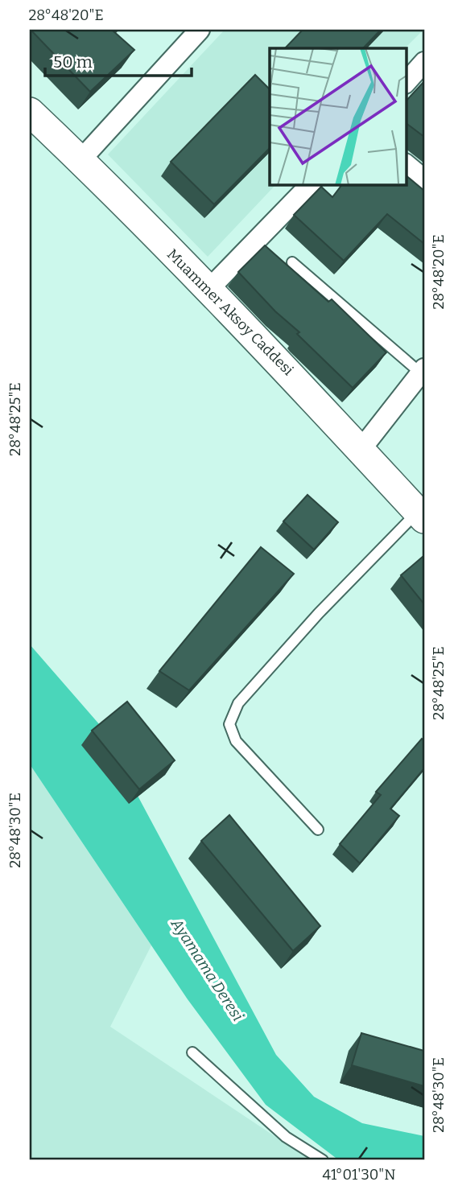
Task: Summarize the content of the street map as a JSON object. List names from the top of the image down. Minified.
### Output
{"streets":{"main road":["Muammer Aksoy Caddesi"]},"water":["Ayamama Deresi"],"scale_bar":"50 m","coordinates":["28°48'20\"E","28°48'25\"E","28°48'30\"E","41°01'30\"N"]}
